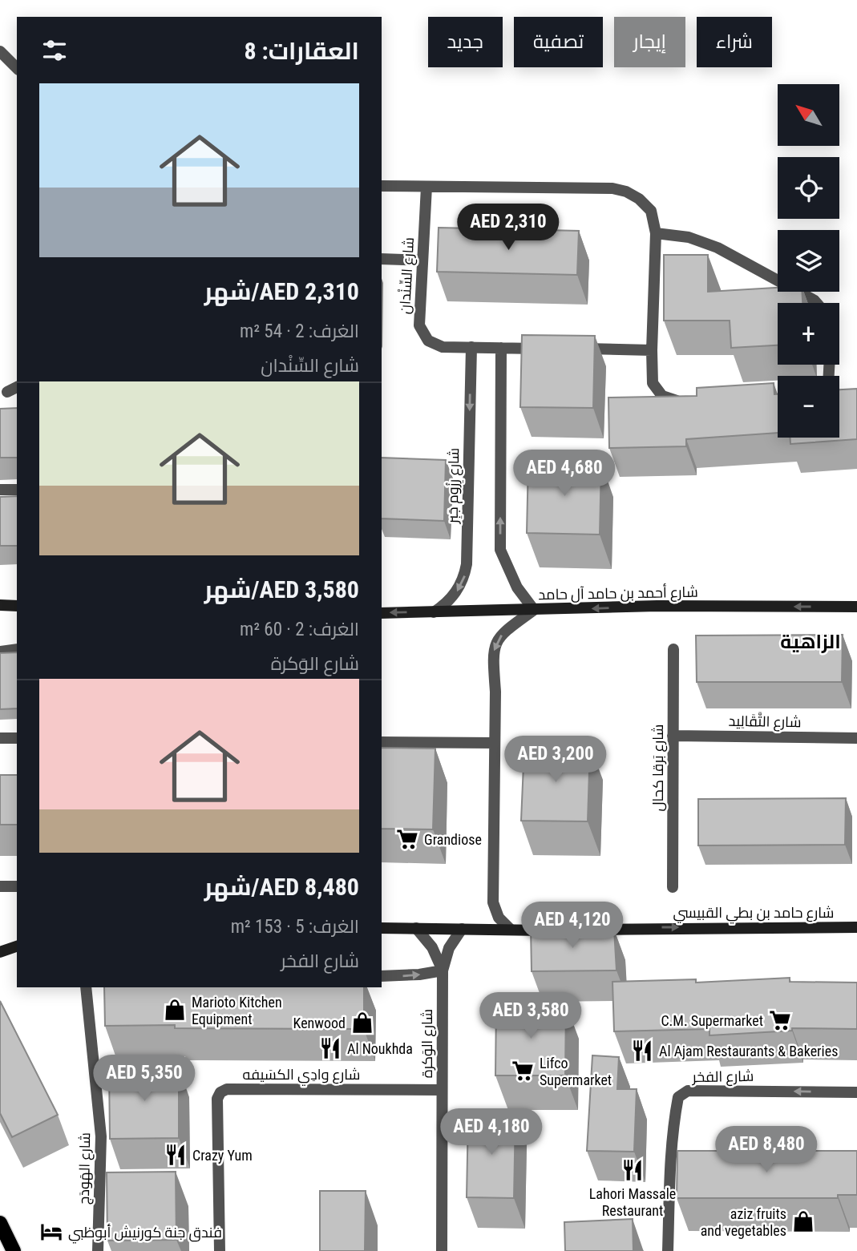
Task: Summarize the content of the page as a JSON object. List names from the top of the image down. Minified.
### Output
{"streets":{"main road":["شارع أحمد بن حامد آل حامد","شارع حامد بن بطي القبيسي"],"street":["شارع السِّنْدان","شارع رِزُوم جَبِر","شارع التَّقَالِيد","شارع بَرقا كحال","شارع الوَكرة","شارع وادِي الكسَيفه","شارع الفخر","شارع الهَودَج"]},"crossings":[["شارع السِّنْدان","شارع رِزُوم جَبِر"],["شارع رِزُوم جَبِر","شارع أحمد بن حامد آل حامد"],["شارع التَّقَالِيد","شارع بَرقا كحال"],["شارع الوَكرة","شارع وادِي الكسَيفه"]],"one_way":["شارع أحمد بن حامد آل حامد","شارع حامد بن بطي القبيسي"],"districts":["الزاهية"],"places":{"supermarket":["Grandiose","C.M. Supermarket","Lifco Supermarket"],"shop":["Marioto Kitchen Equipment","Kenwood","aziz fruits and vegetables"],"restaurant":["Al Noukhda","Al Ajam Restaurants & Bakeries","Crazy Yum","Lahori Massale Restaurant"],"hotel":["فندق جنة كورنيش أبوظبي"]},"north":"top left","page":{"chip":["شراء","إيجار","تصفية","جديد"],"heading":"العقارات: 8","map_buttons":["+","−"],"list":[{"name":"AED 2,310/شهر","note":"الغرف: 2 · 54 m² · شارع السِّنْدان"},{"name":"AED 3,580/شهر","note":"الغرف: 2 · 60 m² · شارع الوَكرة"},{"name":"AED 8,480/شهر","note":"الغرف: 5 · 153 m² · شارع الفخر"}],"price":["AED 2,310","AED 4,680","AED 3,200","AED 4,120","AED 3,580","AED 5,350","AED 4,180","AED 8,480"]}}
